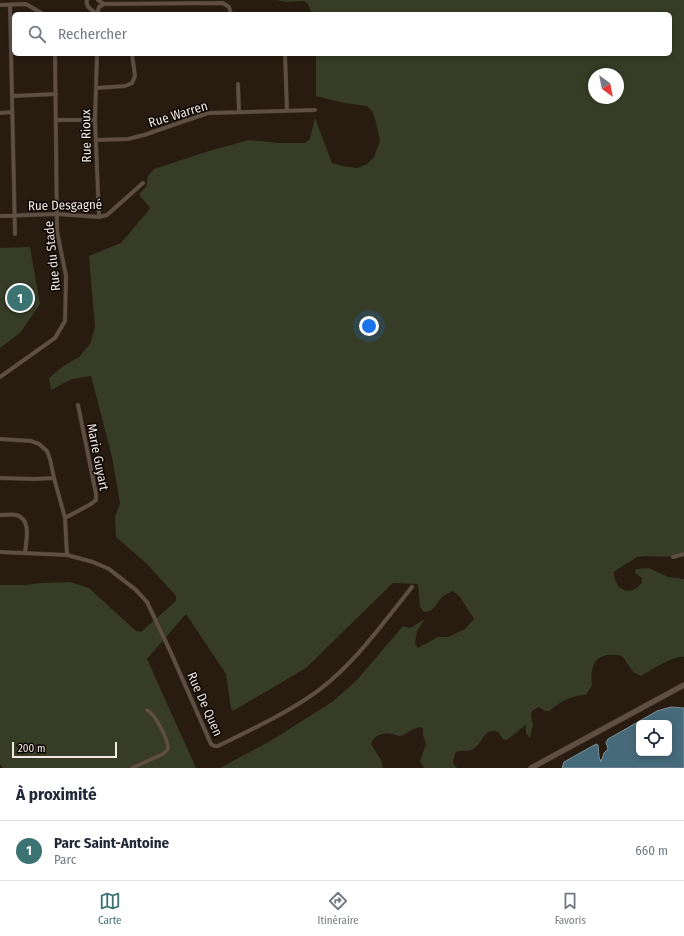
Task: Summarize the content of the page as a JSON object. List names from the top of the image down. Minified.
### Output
{"streets":{"street":["Rue Warren","Rue Rioux","Rue Desgagné","Rue du Stade","Marie Guyart","Rue De Quen"]},"crossings":[["Rue Warren","Rue Rioux"],["Rue Rioux","Rue Desgagné"],["Rue Desgagné","Rue du Stade"]],"scale_bar":"200 m","north":"bottom right","page":{"search":"Rechercher","pins":"1","scale":"200 m","heading":"À proximité","list":[{"mark":"1","name":"Parc Saint-Antoine","note":"Parc","value":"660 m"}],"nav":["Carte","Itinéraire","Favoris"]}}
